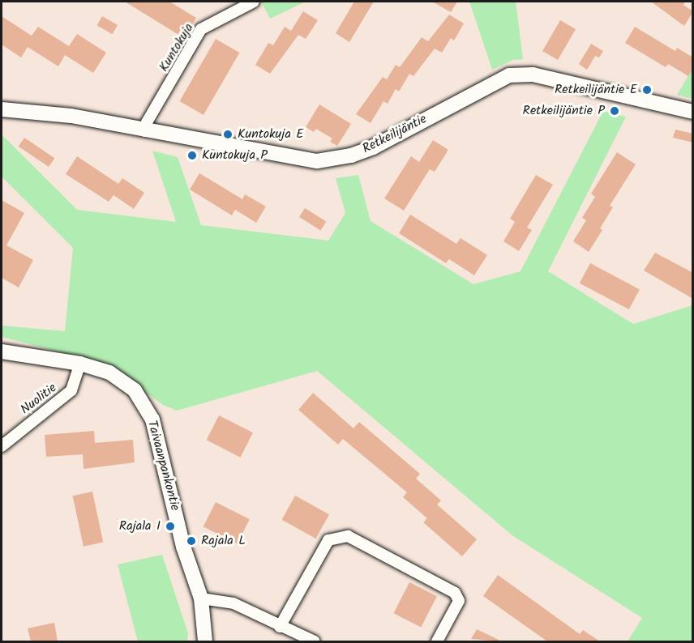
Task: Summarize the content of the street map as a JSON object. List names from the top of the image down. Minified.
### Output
{"streets":{"street":["Kuntokuja","Retkeilijäntie","Nuolitie","Taivaanpankontie"]},"crossings":[["Kuntokuja","Retkeilijäntie"],["Nuolitie","Taivaanpankontie"]],"places":["Retkeilijäntie E","Retkeilijäntie P","Kuntokuja E","Kuntokuja P","Rajala I","Rajala L"]}
